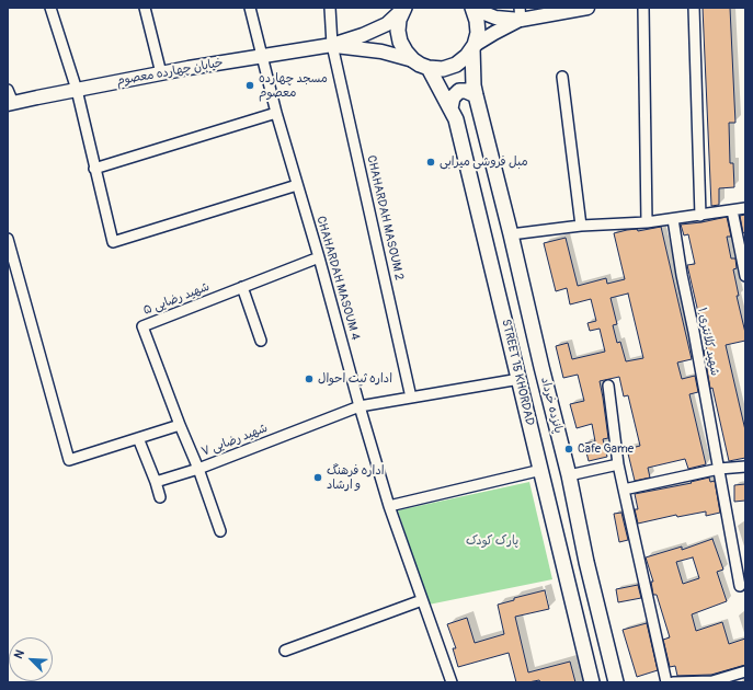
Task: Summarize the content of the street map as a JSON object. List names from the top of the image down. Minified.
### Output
{"streets":{"main road":["STREET 15 KHORDAD","پانزده خرداد"],"street":["خیابان چهارده معصوم","CHAHARDAH MASOUM 2","CHAHARDAH MASOUM 4","شهید رضایی ۵","شهید کلانتری ۱","شهید رضایی ۷"]},"crossings":[["خیابان چهارده معصوم","CHAHARDAH MASOUM 2"],["خیابان چهارده معصوم","CHAHARDAH MASOUM 4"],["CHAHARDAH MASOUM 2","شهید رضایی ۷"],["CHAHARDAH MASOUM 4","شهید رضایی ۵"],["CHAHARDAH MASOUM 4","شهید رضایی ۷"],["شهید رضایی ۵","شهید رضایی ۷"],["STREET 15 KHORDAD","شهید رضایی ۷"]],"parks":["پارک کودک"],"places":["مسجد چهارده معصوم","مبل فروشی میرابی","اداره ثبت احوال","Cafe Game","اداره فرهنگ و ارشاد"],"north":"top left"}
